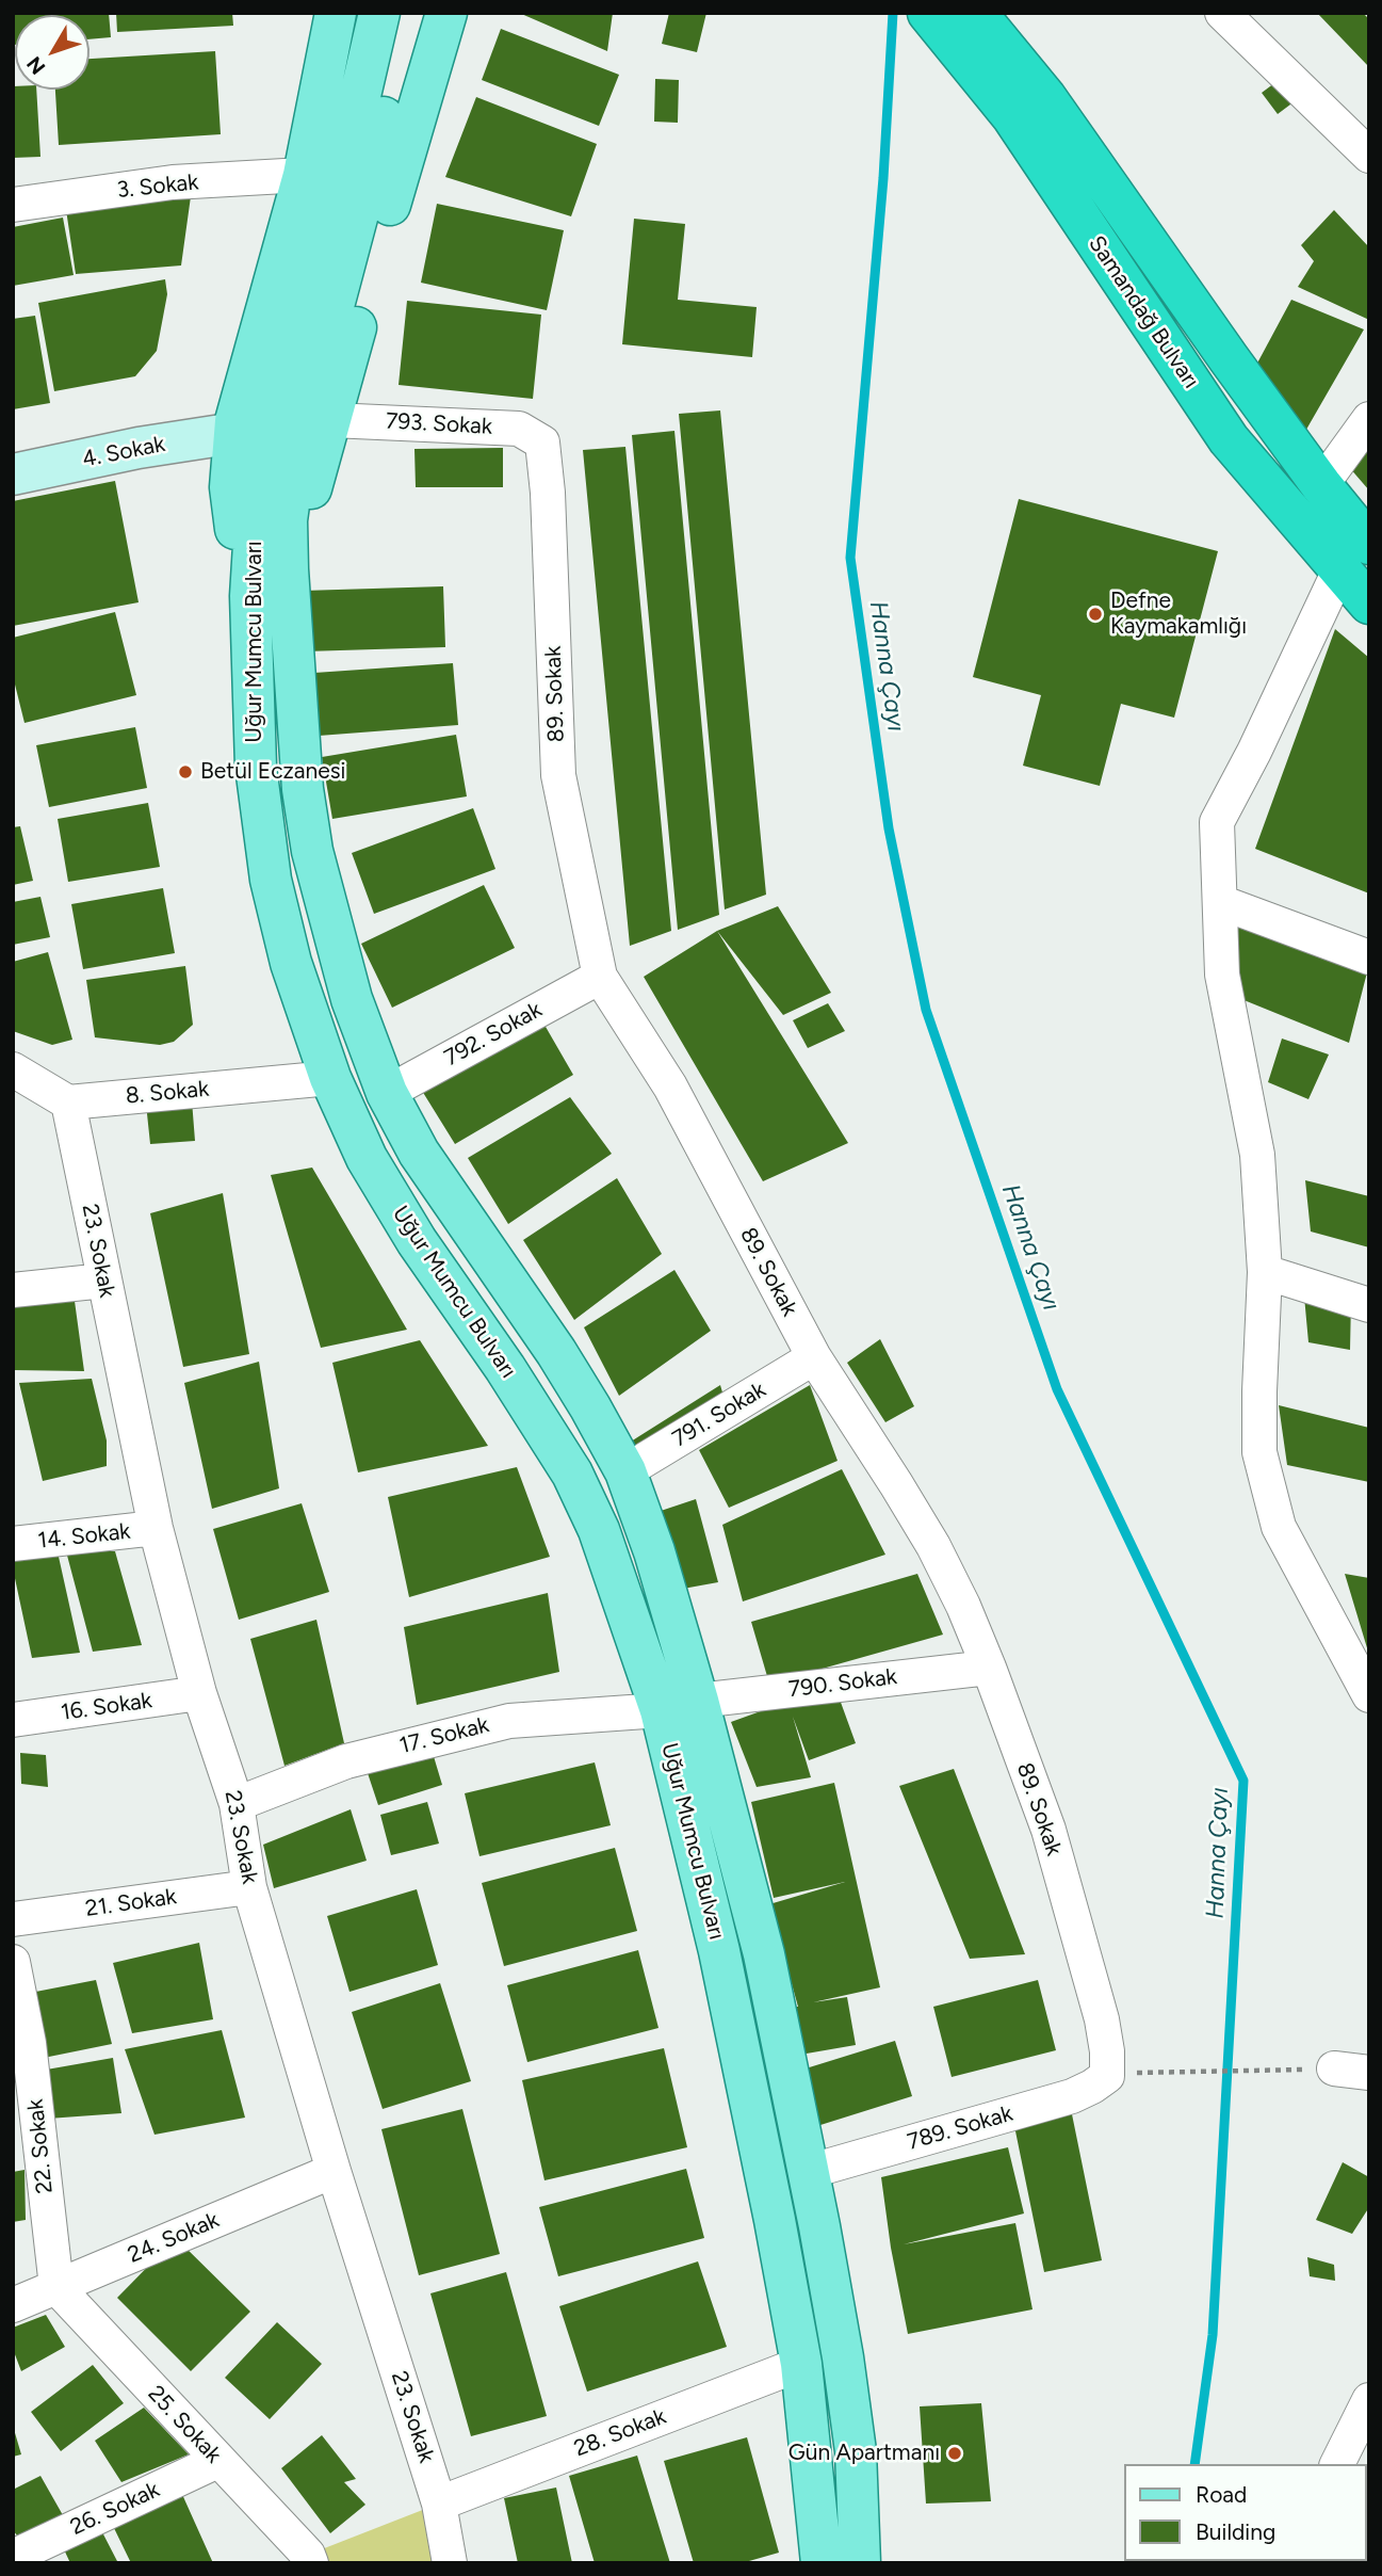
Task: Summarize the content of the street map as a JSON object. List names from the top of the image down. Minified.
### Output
{"streets":{"highway":["Samandağ Bulvarı"],"main road":["4. Sokak","Uğur Mumcu Bulvarı"],"street":["3. Sokak","793. Sokak","89. Sokak","792. Sokak","8. Sokak","23. Sokak","791. Sokak","14. Sokak","790. Sokak","16. Sokak","17. Sokak","21. Sokak","789. Sokak","22. Sokak","24. Sokak","25. Sokak","28. Sokak","26. Sokak"]},"crossings":[["793. Sokak","89. Sokak"],["Uğur Mumcu Bulvarı","792. Sokak"],["Uğur Mumcu Bulvarı","8. Sokak"],["Uğur Mumcu Bulvarı","791. Sokak"],["Uğur Mumcu Bulvarı","790. Sokak"],["Uğur Mumcu Bulvarı","17. Sokak"],["Uğur Mumcu Bulvarı","789. Sokak"],["Uğur Mumcu Bulvarı","28. Sokak"],["89. Sokak","792. Sokak"],["89. Sokak","791. Sokak"],["89. Sokak","790. Sokak"],["89. Sokak","789. Sokak"],["8. Sokak","23. Sokak"],["23. Sokak","14. Sokak"],["23. Sokak","16. Sokak"],["23. Sokak","17. Sokak"],["23. Sokak","21. Sokak"],["23. Sokak","24. Sokak"],["23. Sokak","28. Sokak"],["790. Sokak","17. Sokak"],["22. Sokak","24. Sokak"],["22. Sokak","25. Sokak"],["24. Sokak","25. Sokak"],["25. Sokak","26. Sokak"]],"water":["Hanna Çayı"],"places":["Defne Kaymakamlığı","Betül Eczanesi","Gün Apartmanı"],"legend":["Road","Building"],"north":"bottom left"}
